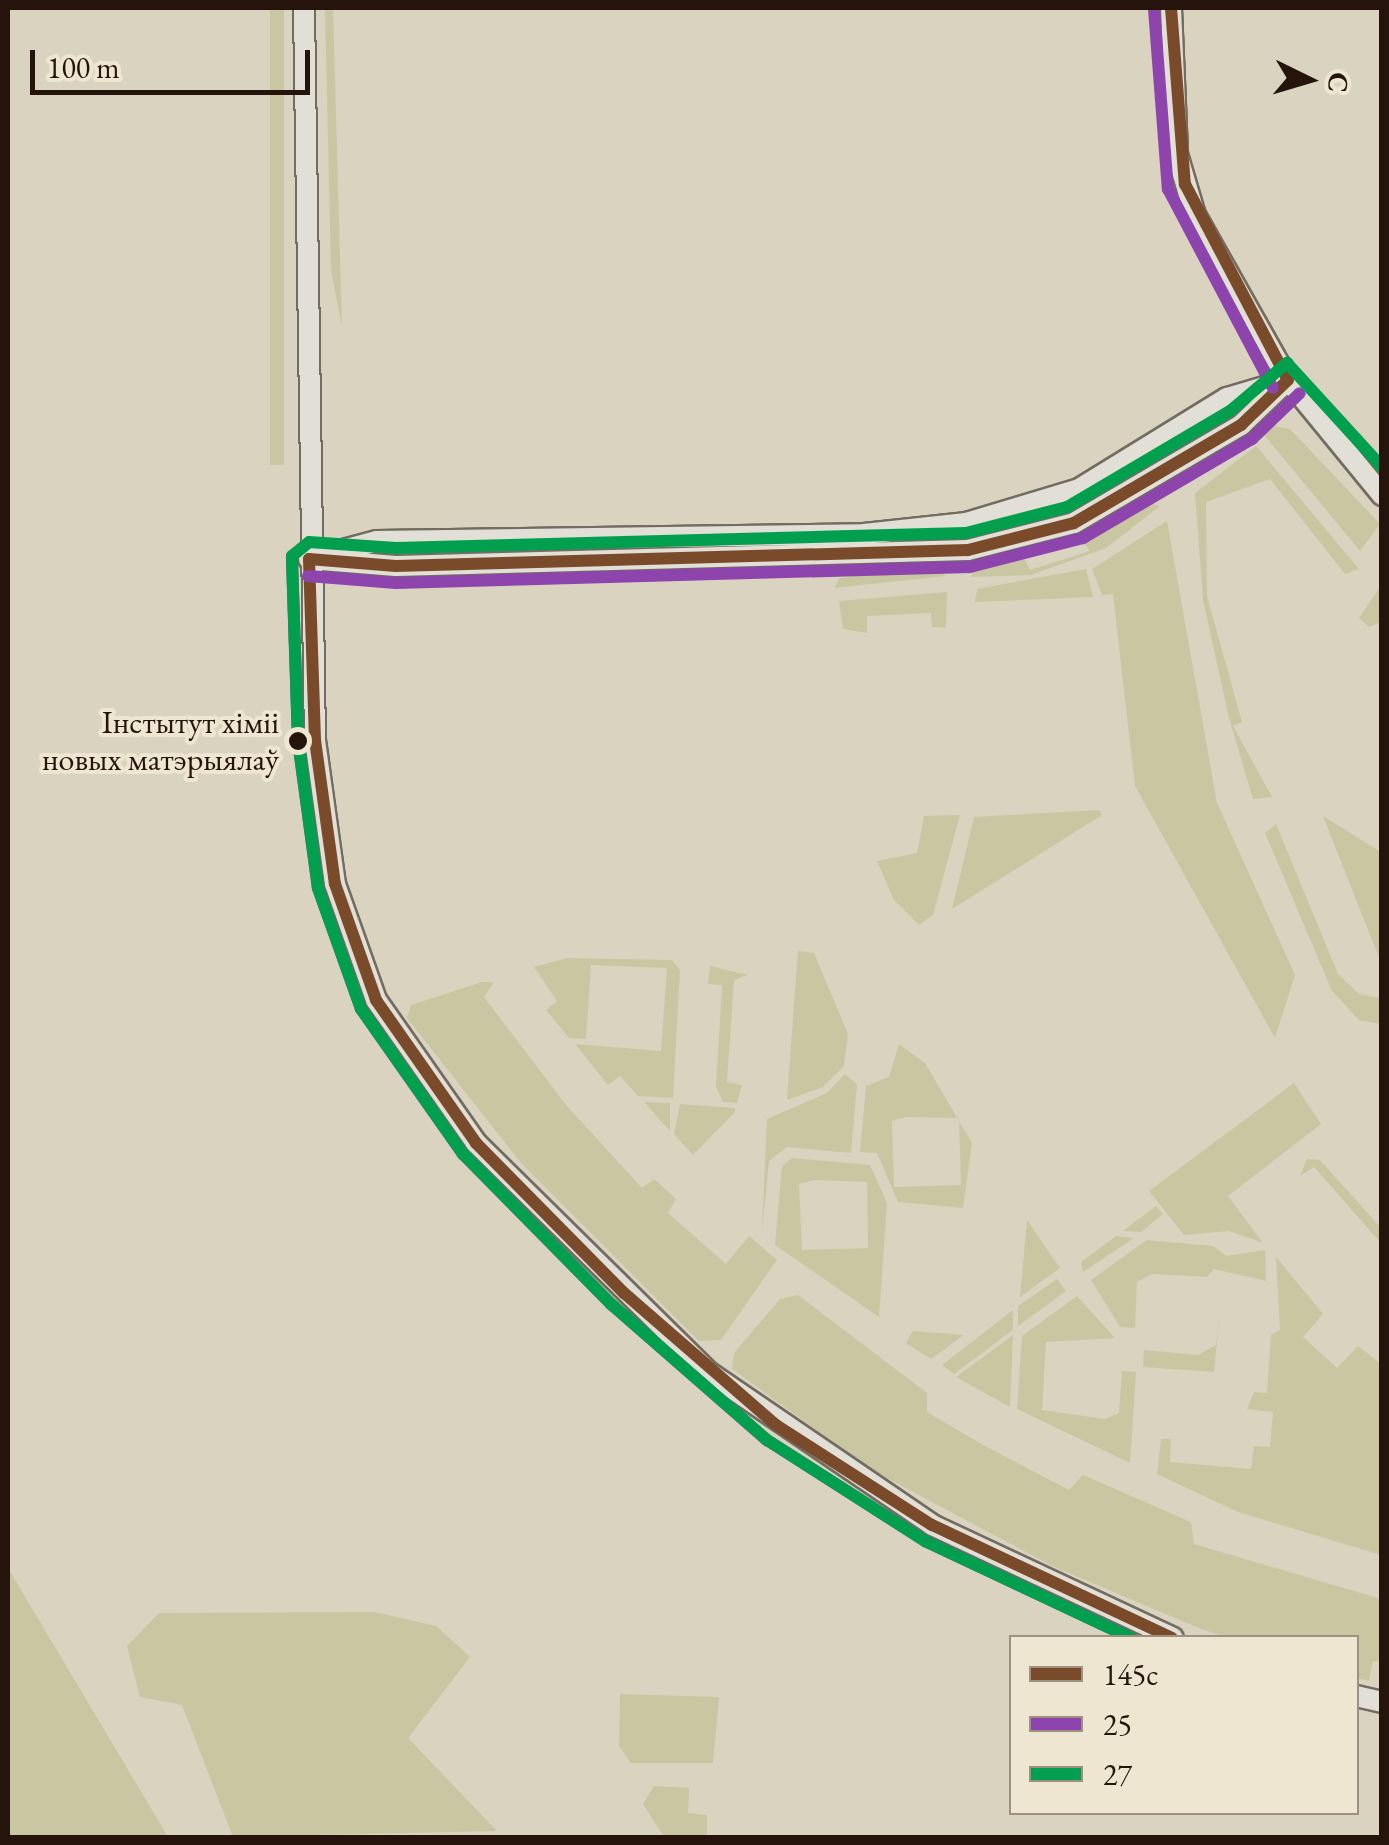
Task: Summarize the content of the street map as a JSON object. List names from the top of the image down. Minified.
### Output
{"places":["Інстытут хіміі новых матэрыялаў"],"lines":["transit line 145с","transit line 25","transit line 27"],"legend":["145с","25","27"],"scale_bar":"100 m","north":"right"}
